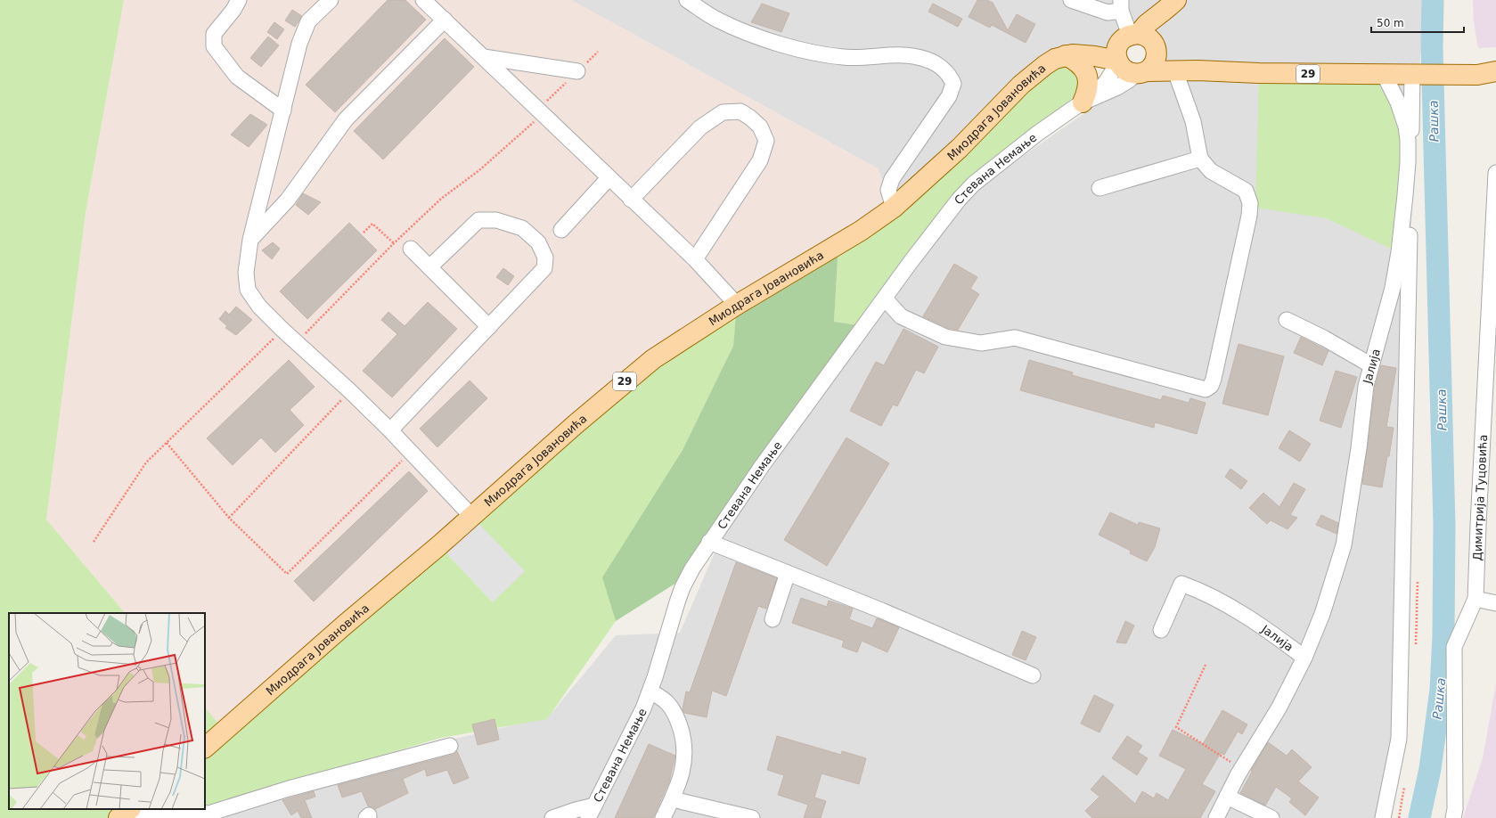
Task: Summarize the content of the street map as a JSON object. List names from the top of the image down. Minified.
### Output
{"streets":{"main road":["29","Миодрага Јовановића"],"street":["Стевана Немање","Јалија","Димитрија Туцовића"]},"crossings":[["29","Миодрага Јовановића"],["29","Стевана Немање"],["29","Јалија"]],"water":["Рашка"],"scale_bar":"50 m"}
